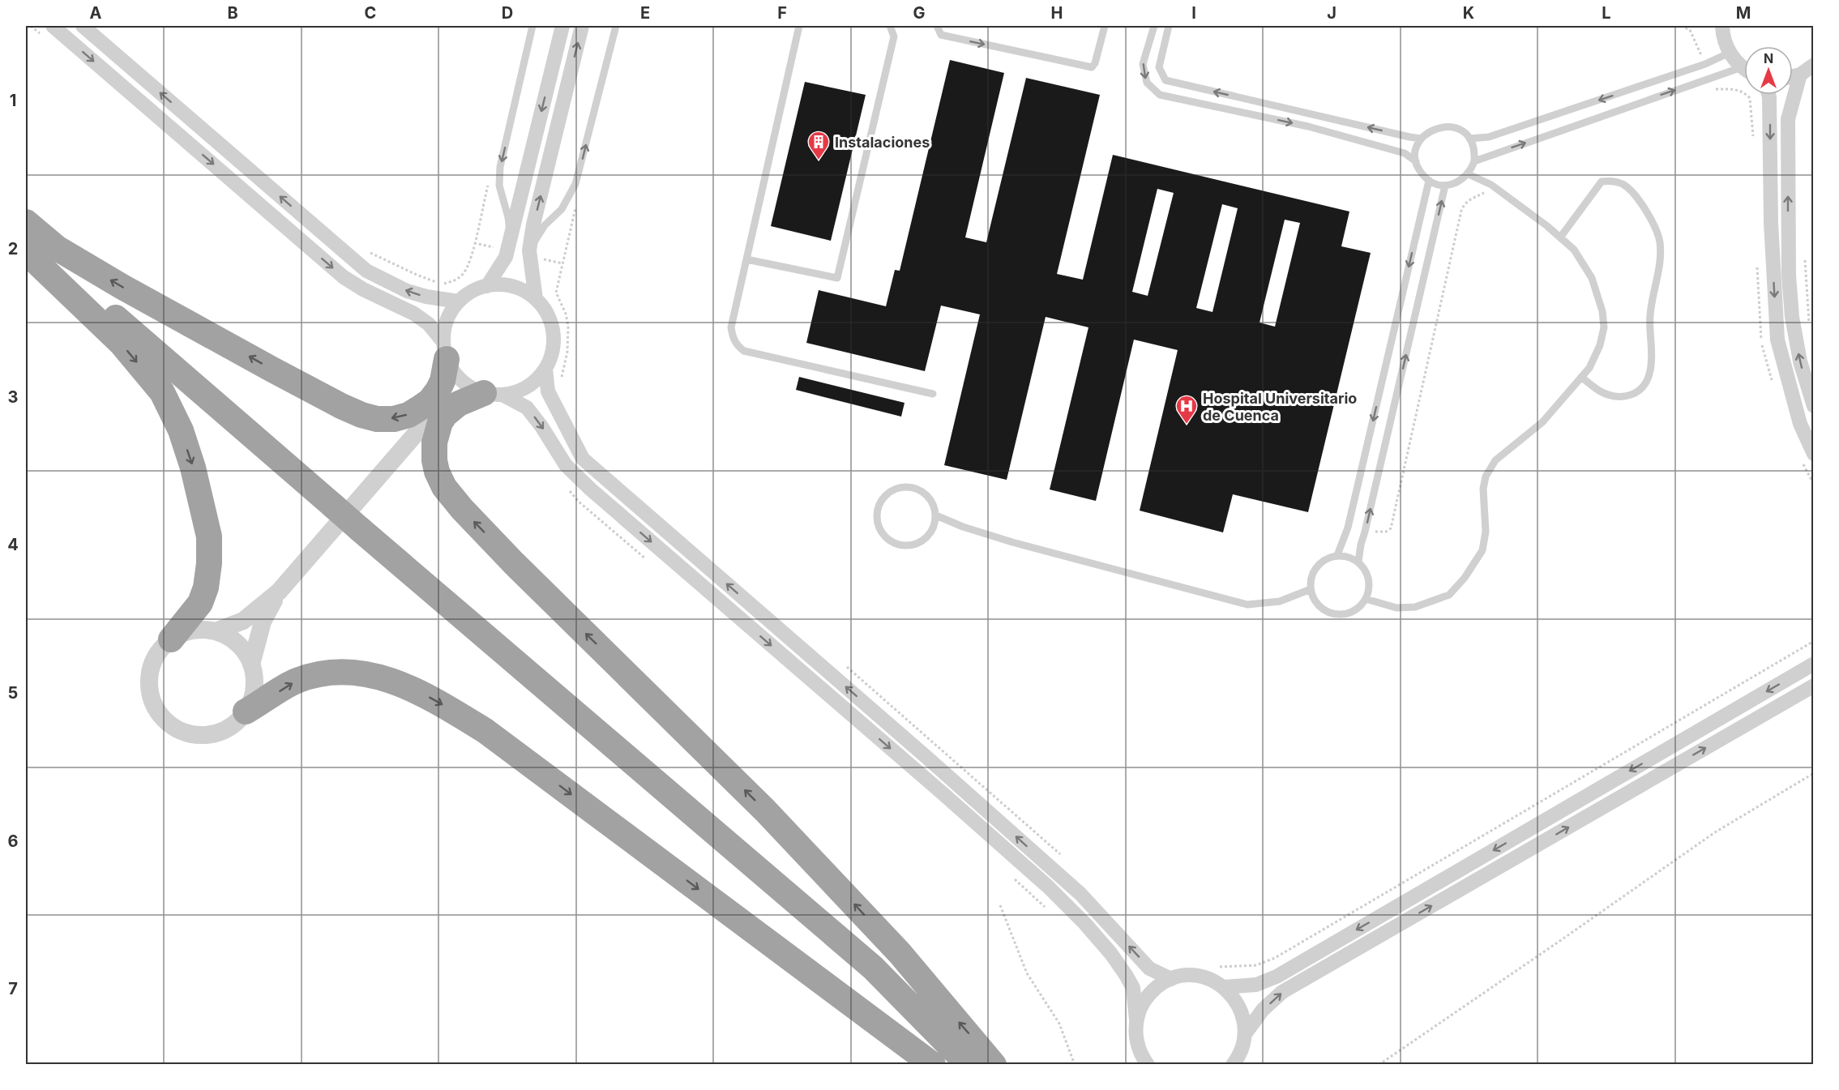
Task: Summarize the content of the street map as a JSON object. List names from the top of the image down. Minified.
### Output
{"places":{"building":["Instalaciones"],"hospital":["Hospital Universitario de Cuenca"]},"north":"top","grid":{"columns":["A","B","C","D","E","F","G","H","I","J","K","L","M"],"rows":["1","2","3","4","5","6","7"]}}
